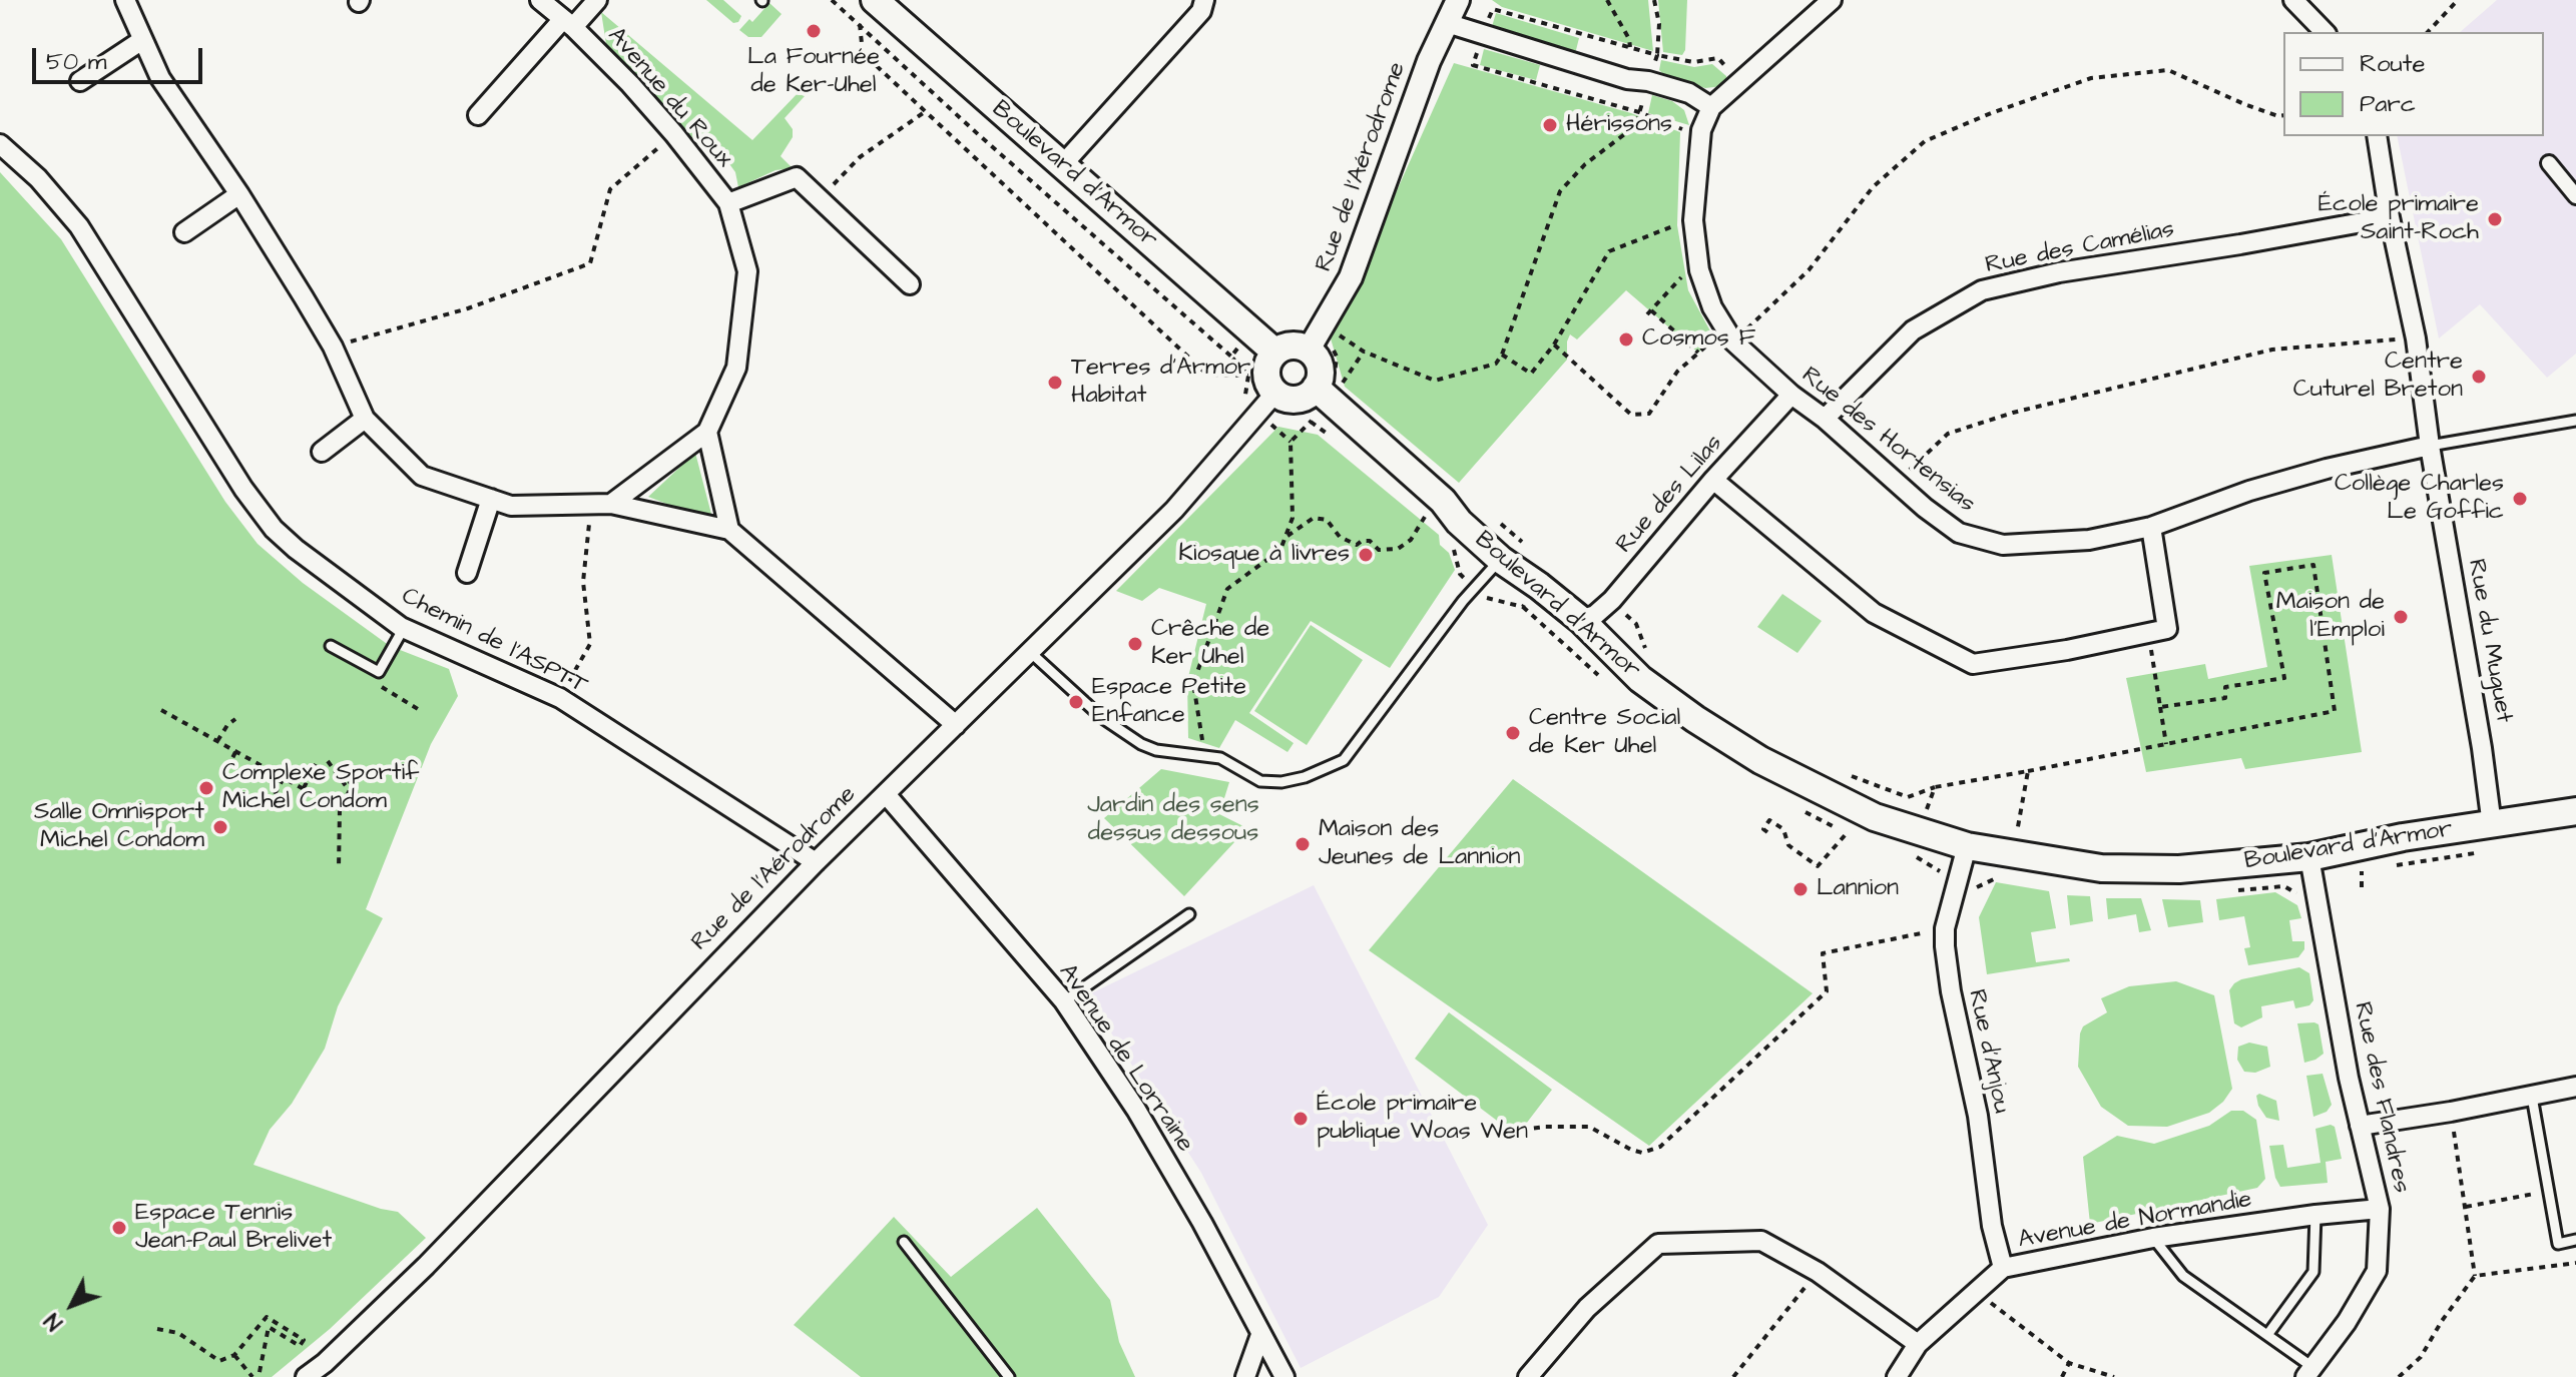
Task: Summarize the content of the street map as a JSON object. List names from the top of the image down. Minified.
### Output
{"streets":{"main road":["Boulevard d'Armor"],"street":["Avenue du Roux","Rue de l'Aérodrome","Rue des Camélias","Rue des Hortensias","Rue des Lilas","Rue du Muguet","Chemin de l'ASPTT","Rue d'Anjou","Avenue de Lorraine","Rue des Flandres","Avenue de Normandie"]},"crossings":[["Rue de l'Aérodrome","Boulevard d'Armor"],["Rue de l'Aérodrome","Chemin de l'ASPTT"],["Rue de l'Aérodrome","Avenue de Lorraine"],["Boulevard d'Armor","Rue des Lilas"],["Boulevard d'Armor","Rue du Muguet"],["Boulevard d'Armor","Rue d'Anjou"],["Boulevard d'Armor","Rue des Flandres"],["Rue des Camélias","Rue des Hortensias"],["Rue des Camélias","Rue du Muguet"],["Rue des Hortensias","Rue des Lilas"],["Rue des Hortensias","Rue du Muguet"],["Rue d'Anjou","Avenue de Normandie"],["Rue des Flandres","Avenue de Normandie"]],"parks":["Jardin des sens dessus dessous"],"places":["La Fournée de Ker-Uhel","Hérissons","École primaire Saint-Roch","Cosmos F","Centre Cuturel Breton","Terres d'Armor Habitat","Collège Charles Le Goffic","Kiosque à livres","Maison de l'Emploi","Crêche de Ker Uhel","Espace Petite Enfance","Centre Social de Ker Uhel","Complexe Sportif Michel Condom","Salle Omnisport Michel Condom","Maison des Jeunes de Lannion","Lannion","École primaire publique Woas Wen","Espace Tennis Jean-Paul Brelivet"],"legend":["Route","Parc"],"scale_bar":"50 m","north":"bottom left"}
